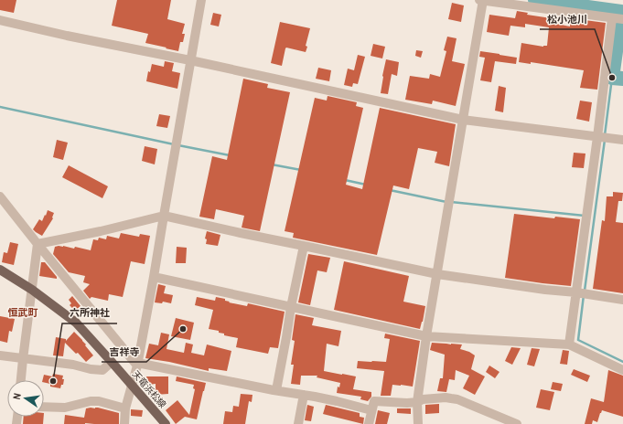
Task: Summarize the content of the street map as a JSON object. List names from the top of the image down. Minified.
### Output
{"streets":{"main road":["天竜浜松線"]},"districts":["恒武町"],"places":["松小池川","吉祥寺","六所神社"],"north":"left"}
